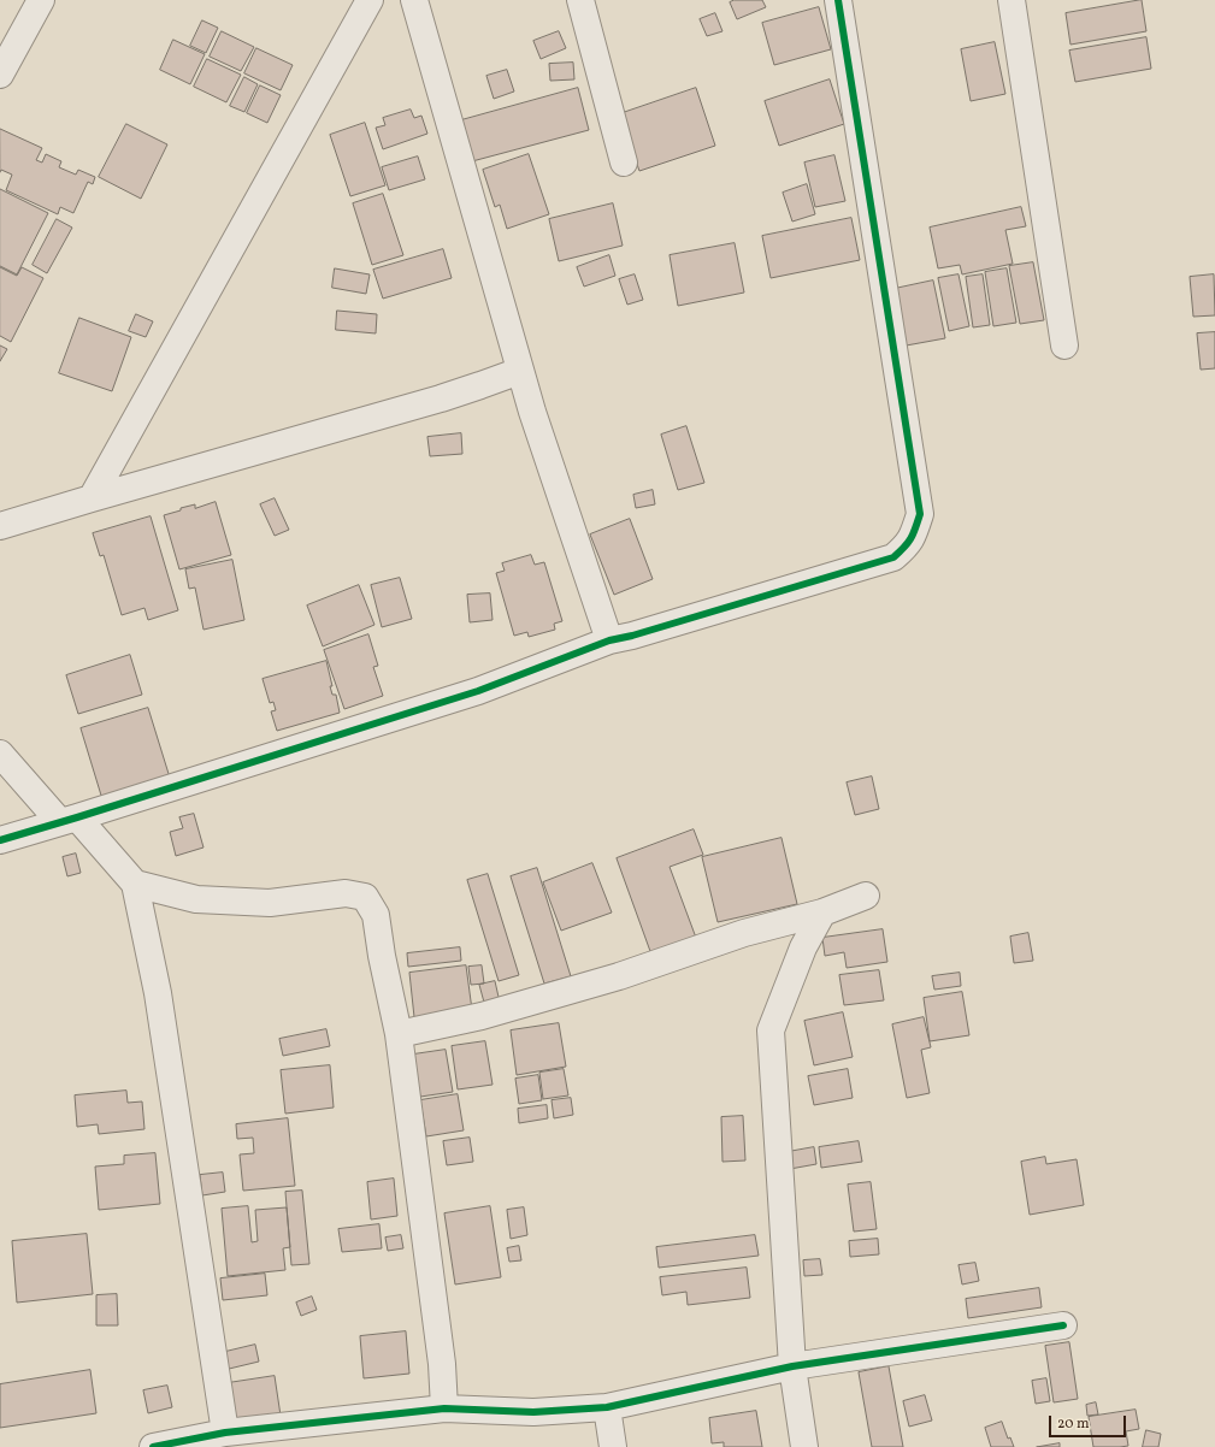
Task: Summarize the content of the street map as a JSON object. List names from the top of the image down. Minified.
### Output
{"scale_bar":"20 m"}
